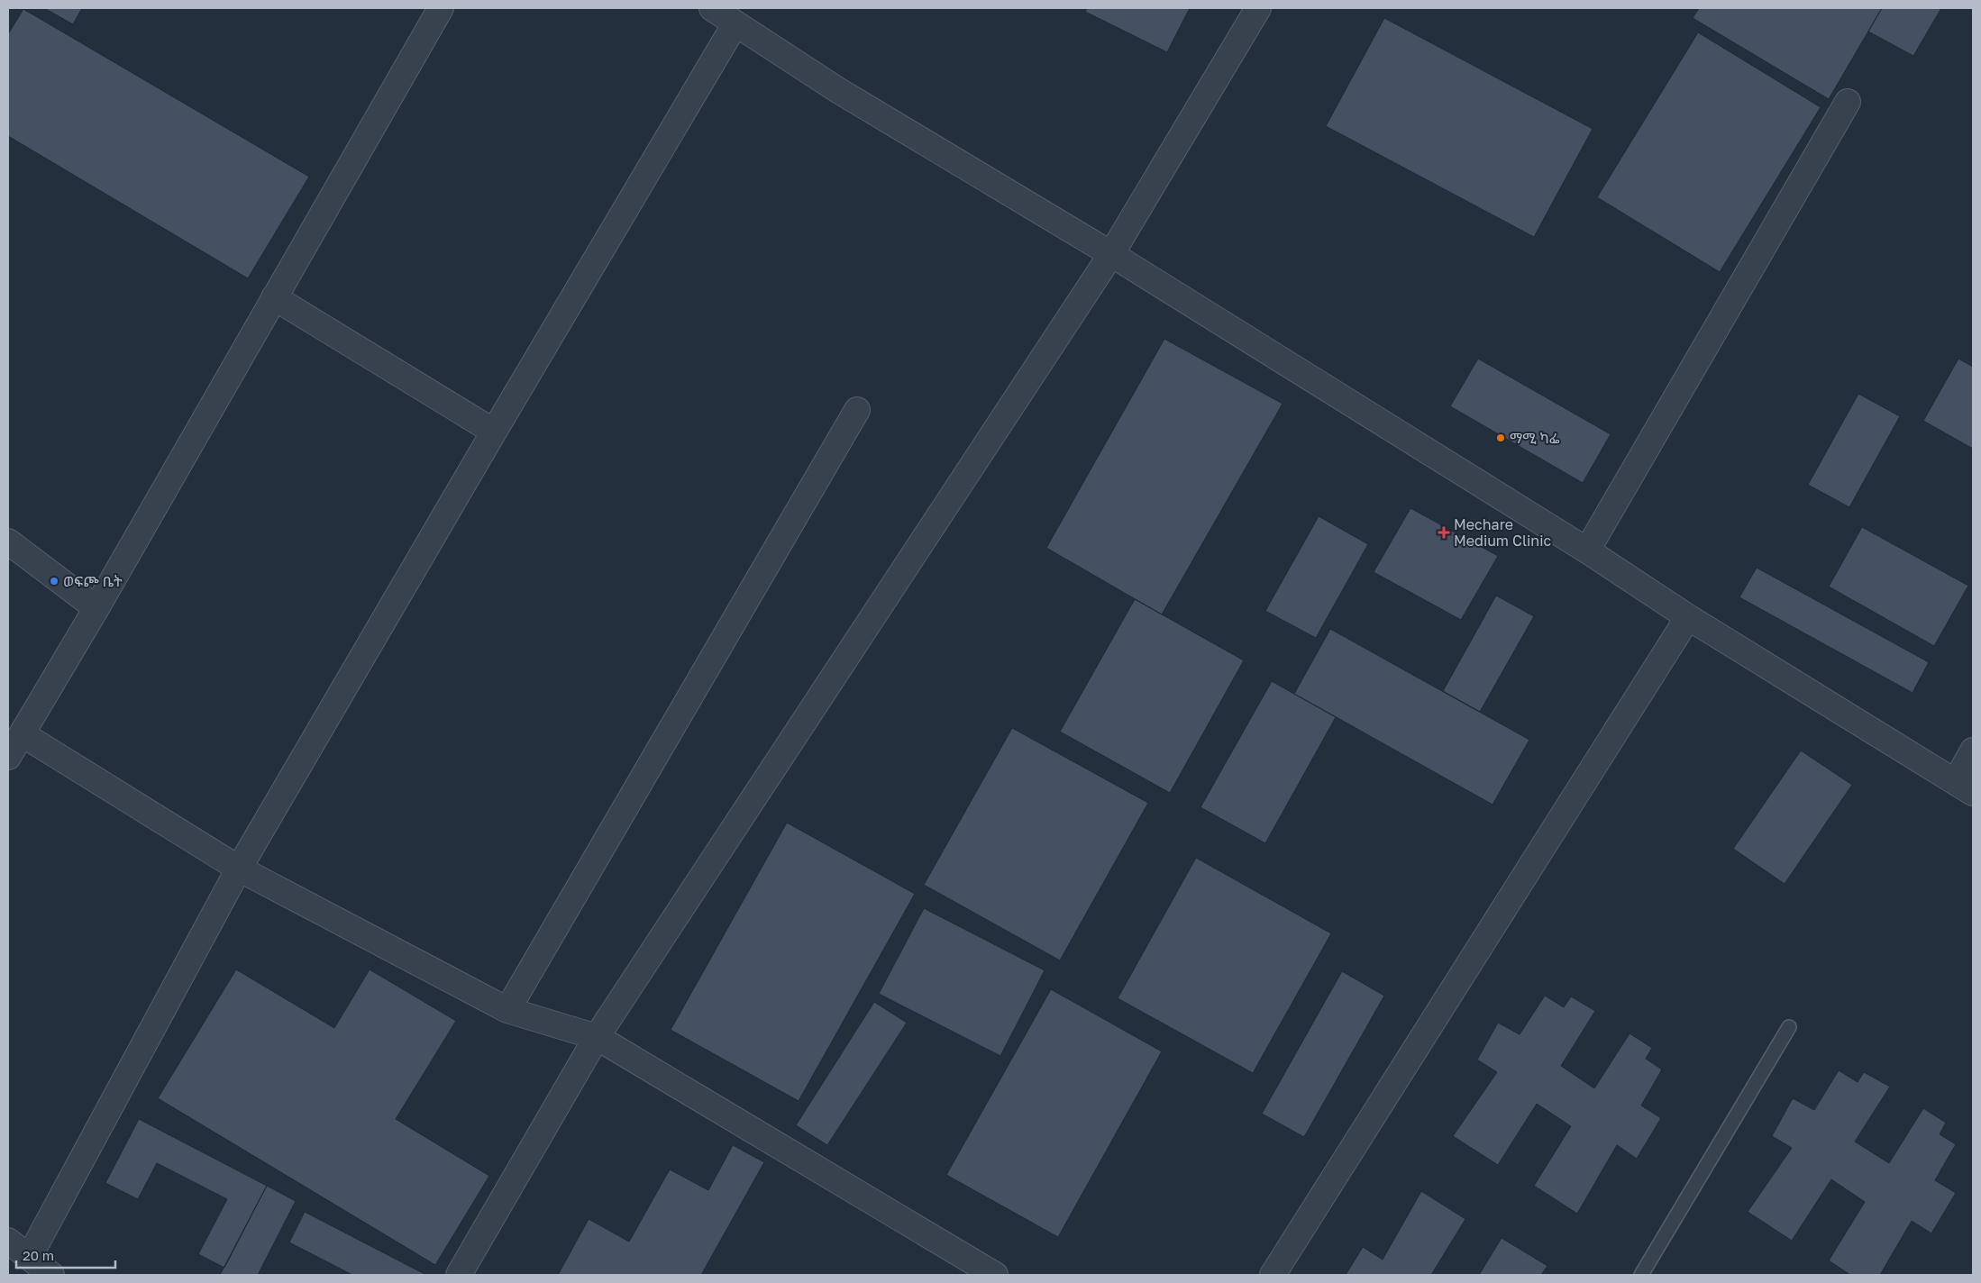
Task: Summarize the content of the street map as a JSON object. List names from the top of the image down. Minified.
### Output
{"places":{"other":["ማሚ ካፌ","ወፍጮ ቤት"],"health":["Mechare Medium Clinic"]},"scale_bar":"20 m"}
